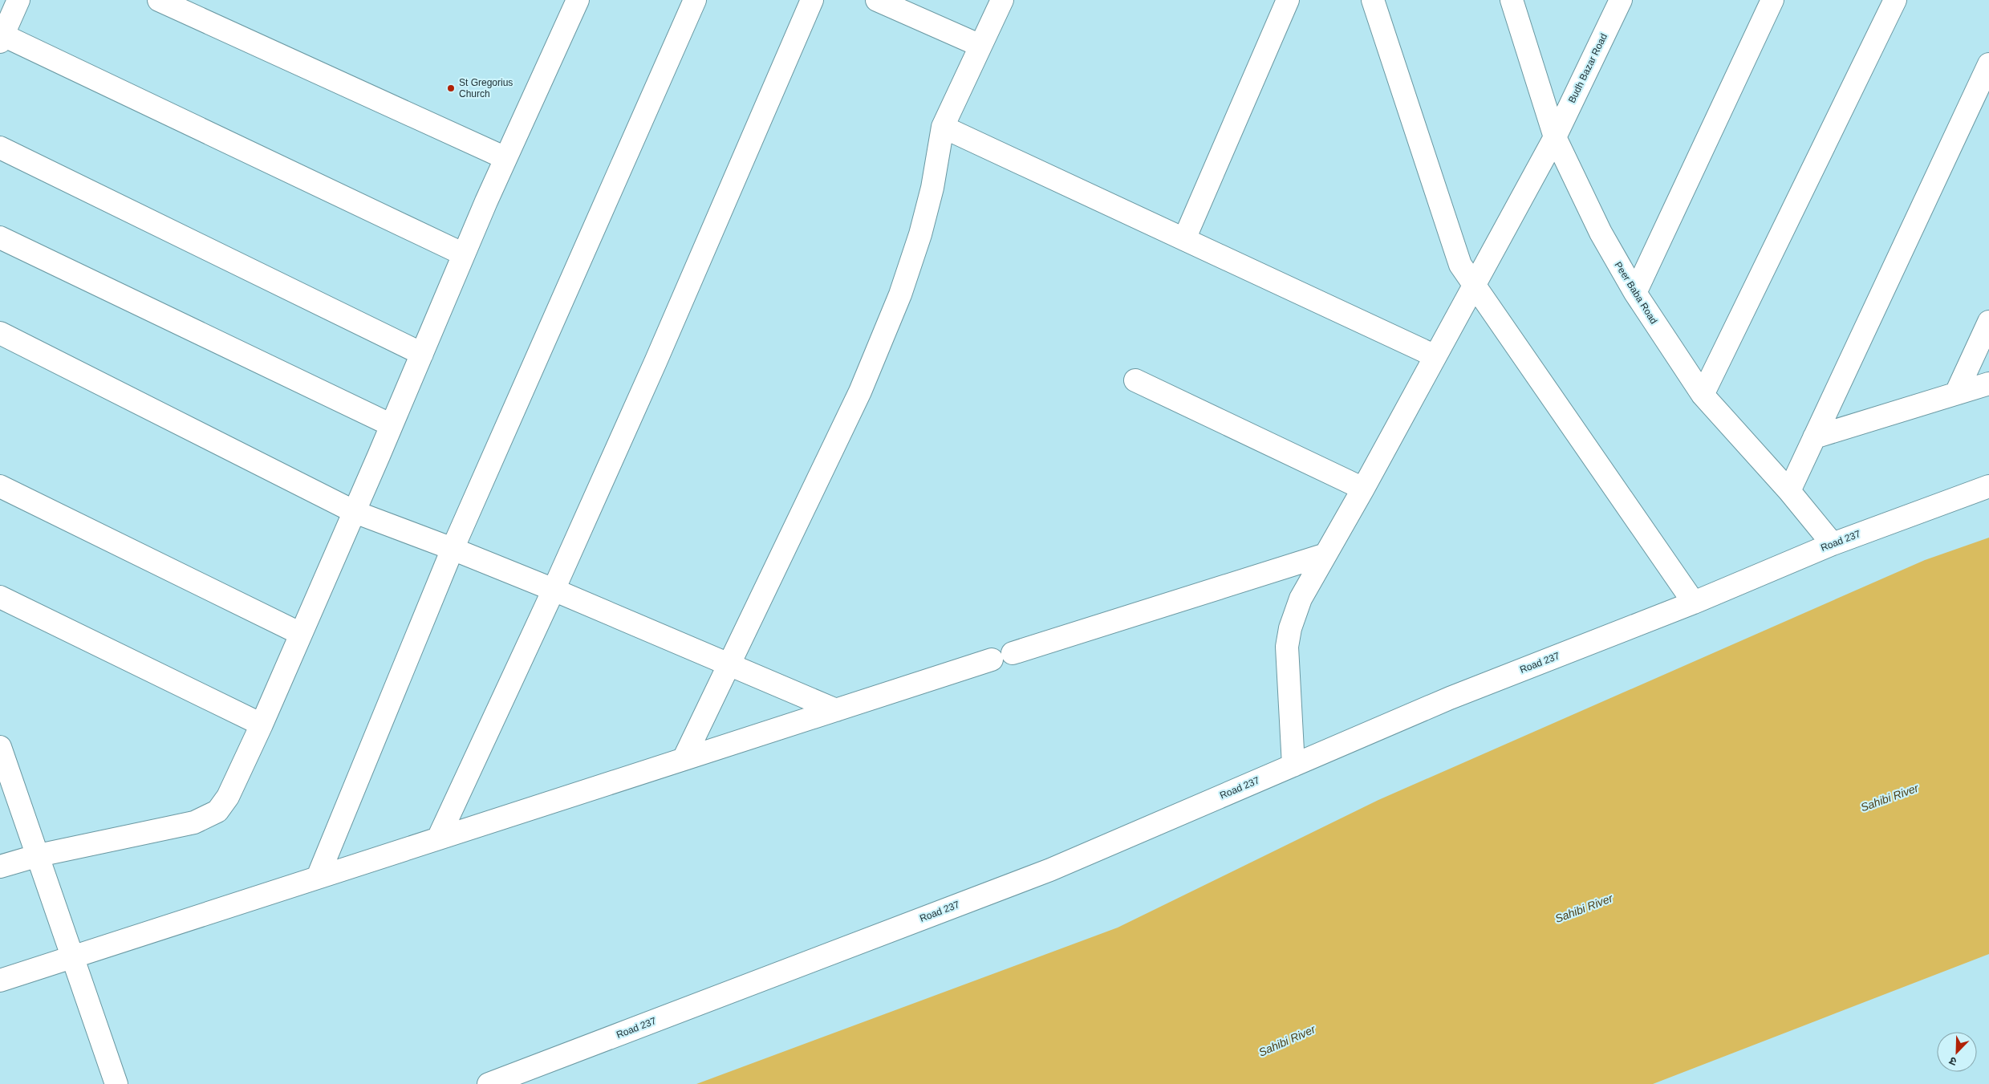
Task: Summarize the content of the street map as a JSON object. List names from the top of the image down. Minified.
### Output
{"streets":{"street":["Budh Bazar Road","Peer Baba Road","Road 237"]},"crossings":[["Budh Bazar Road","Peer Baba Road"],["Budh Bazar Road","Road 237"],["Peer Baba Road","Road 237"]],"water":["Sahibi River"],"places":["St Gregorius Church"],"north":"bottom left"}
